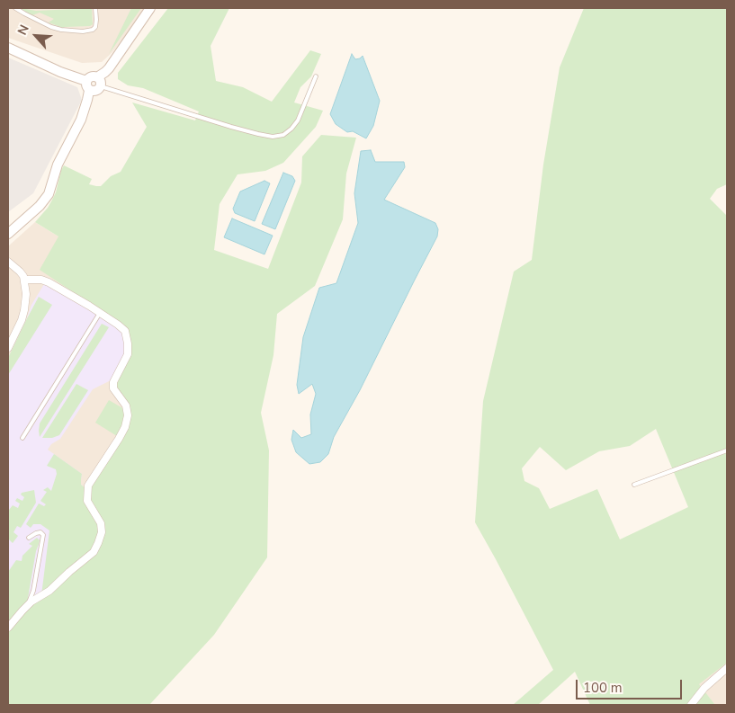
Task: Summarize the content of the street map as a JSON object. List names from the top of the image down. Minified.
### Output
{"scale_bar":"100 m","north":"top left"}
